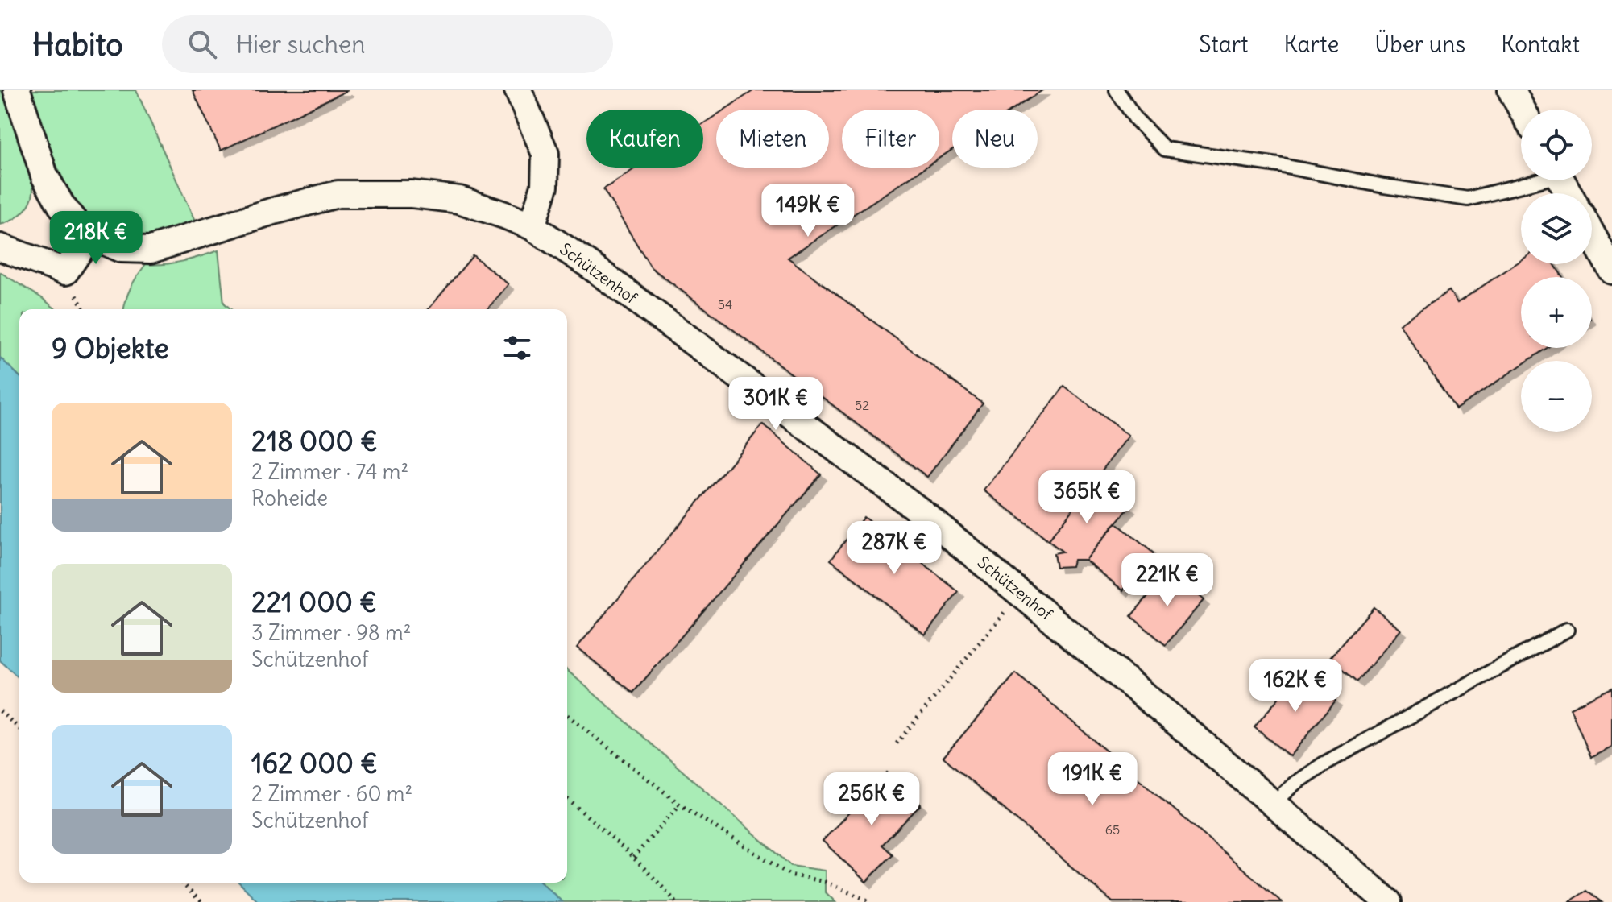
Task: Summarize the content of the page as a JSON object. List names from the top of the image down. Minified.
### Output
{"streets":{"street":["Schützenhof"]},"house_numbers":["54","52","65"],"page":{"header":"Habito","search":"Hier suchen","nav":["Start","Karte","Über uns","Kontakt"],"map_buttons":["+","−"],"chip":["Kaufen","Mieten","Filter","Neu"],"price":["149K €","218K €","301K €","365K €","287K €","221K €","162K €","191K €","256K €"],"heading":"9 Objekte","list":[{"name":"218 000 €","note":"2 Zimmer · 74 m² · Roheide"},{"name":"221 000 €","note":"3 Zimmer · 98 m² · Schützenhof"},{"name":"162 000 €","note":"2 Zimmer · 60 m² · Schützenhof"}]}}
